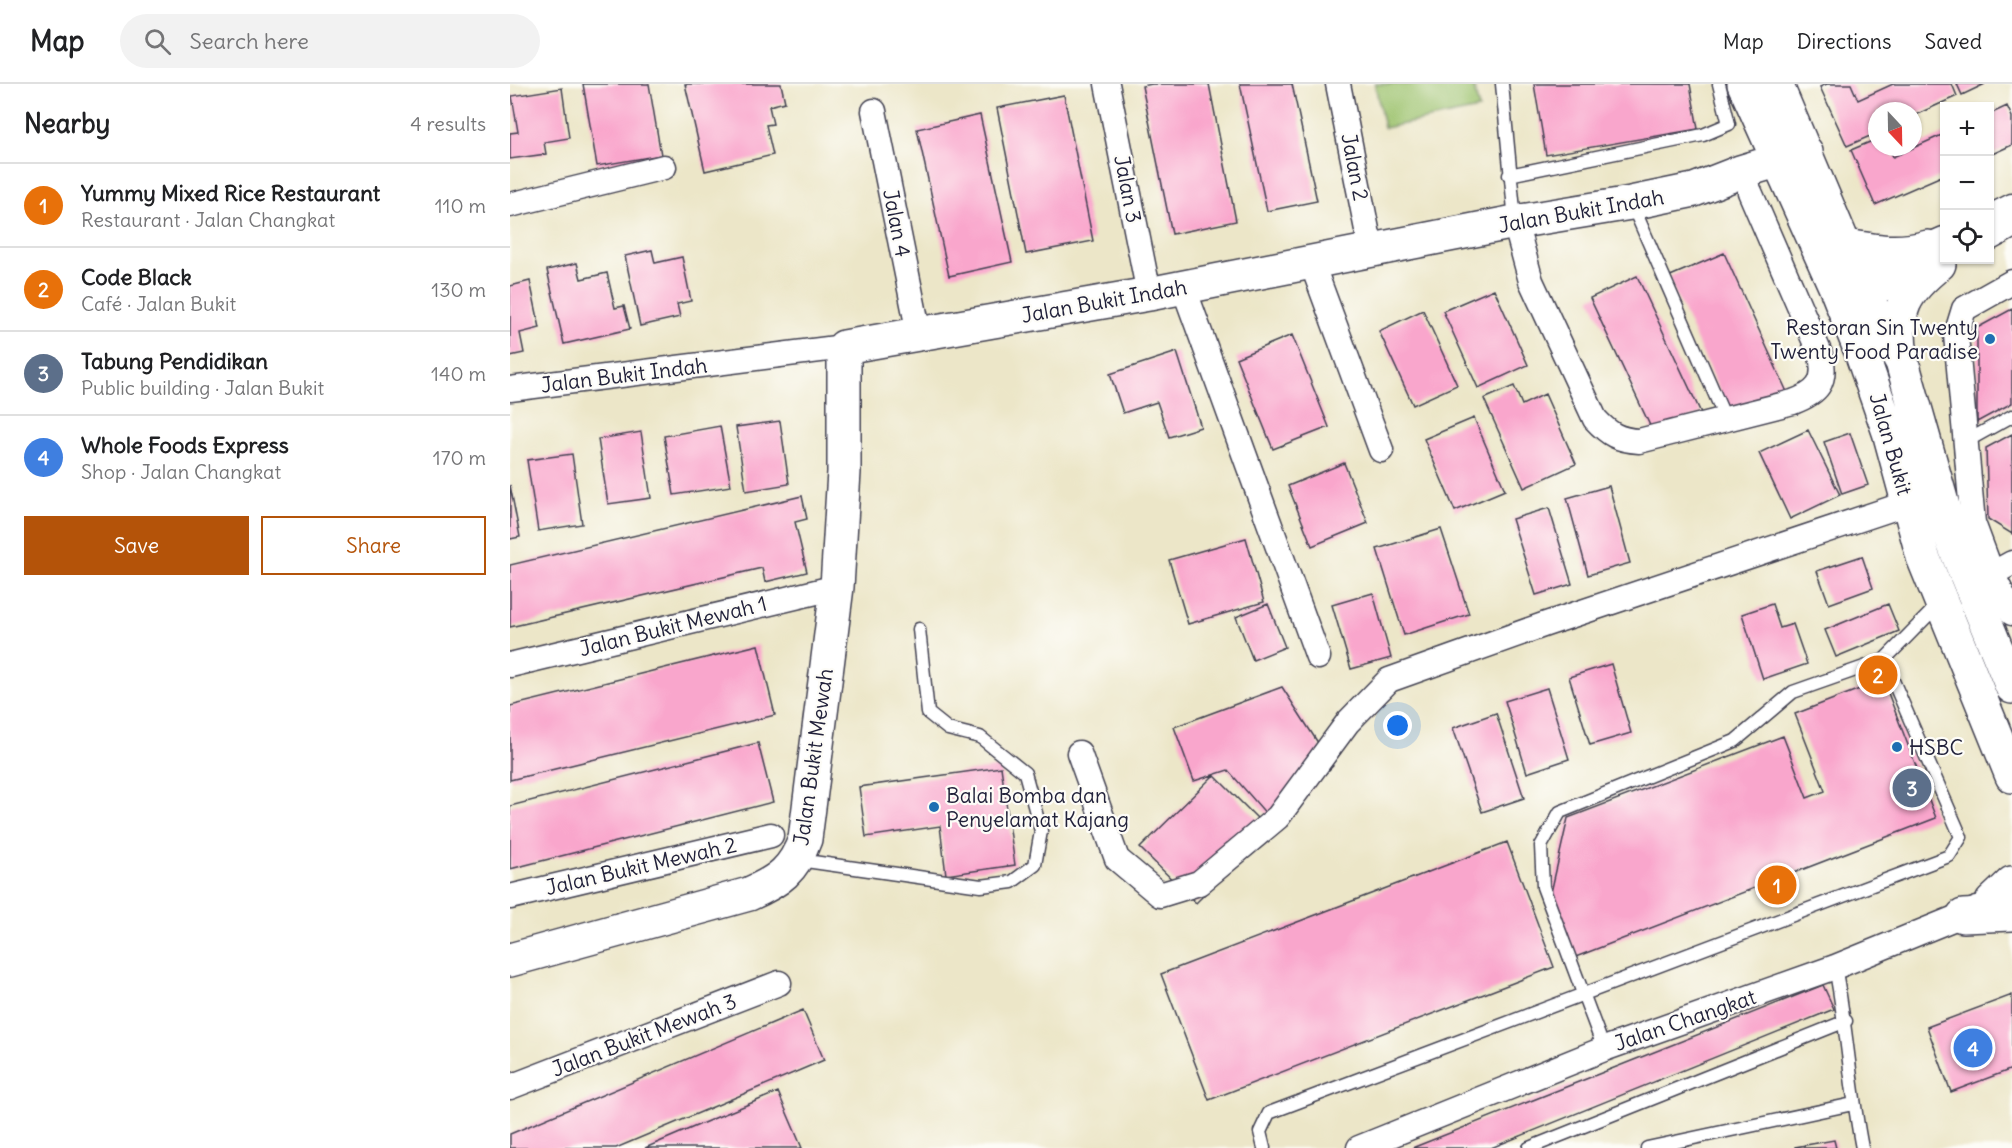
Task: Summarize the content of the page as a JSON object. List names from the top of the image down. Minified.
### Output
{"streets":{"street":["Jalan 2","Jalan 3","Jalan Bukit Indah","Jalan 4","Jalan Bukit","Jalan Bukit Mewah 1","Jalan Bukit Mewah","Jalan Bukit Mewah 2","Jalan Changkat","Jalan Bukit Mewah 3"]},"crossings":[["Jalan 2","Jalan Bukit Indah"],["Jalan 3","Jalan Bukit Indah"],["Jalan Bukit Indah","Jalan 4"],["Jalan Bukit Indah","Jalan Bukit"],["Jalan Bukit Indah","Jalan Bukit Mewah"],["Jalan Bukit Mewah 1","Jalan Bukit Mewah"]],"places":["Restoran Sin Twenty Twenty Food Paradise","HSBC","Balai Bomba dan Penyelamat Kajang"],"north":"bottom","page":{"header":"Map","search":"Search here","nav":["Map","Directions","Saved"],"heading":["Nearby","4 results"],"map_buttons":["+","−"],"list":[{"mark":"1","name":"Yummy Mixed Rice Restaurant","note":"Restaurant · Jalan Changkat","value":"110 m"},{"mark":"2","name":"Code Black","note":"Café · Jalan Bukit","value":"130 m"},{"mark":"3","name":"Tabung Pendidikan","note":"Public building · Jalan Bukit","value":"140 m"},{"mark":"4","name":"Whole Foods Express","note":"Shop · Jalan Changkat","value":"170 m"}],"buttons":["Save","Share"],"pins":["2","3","1","4"]}}
